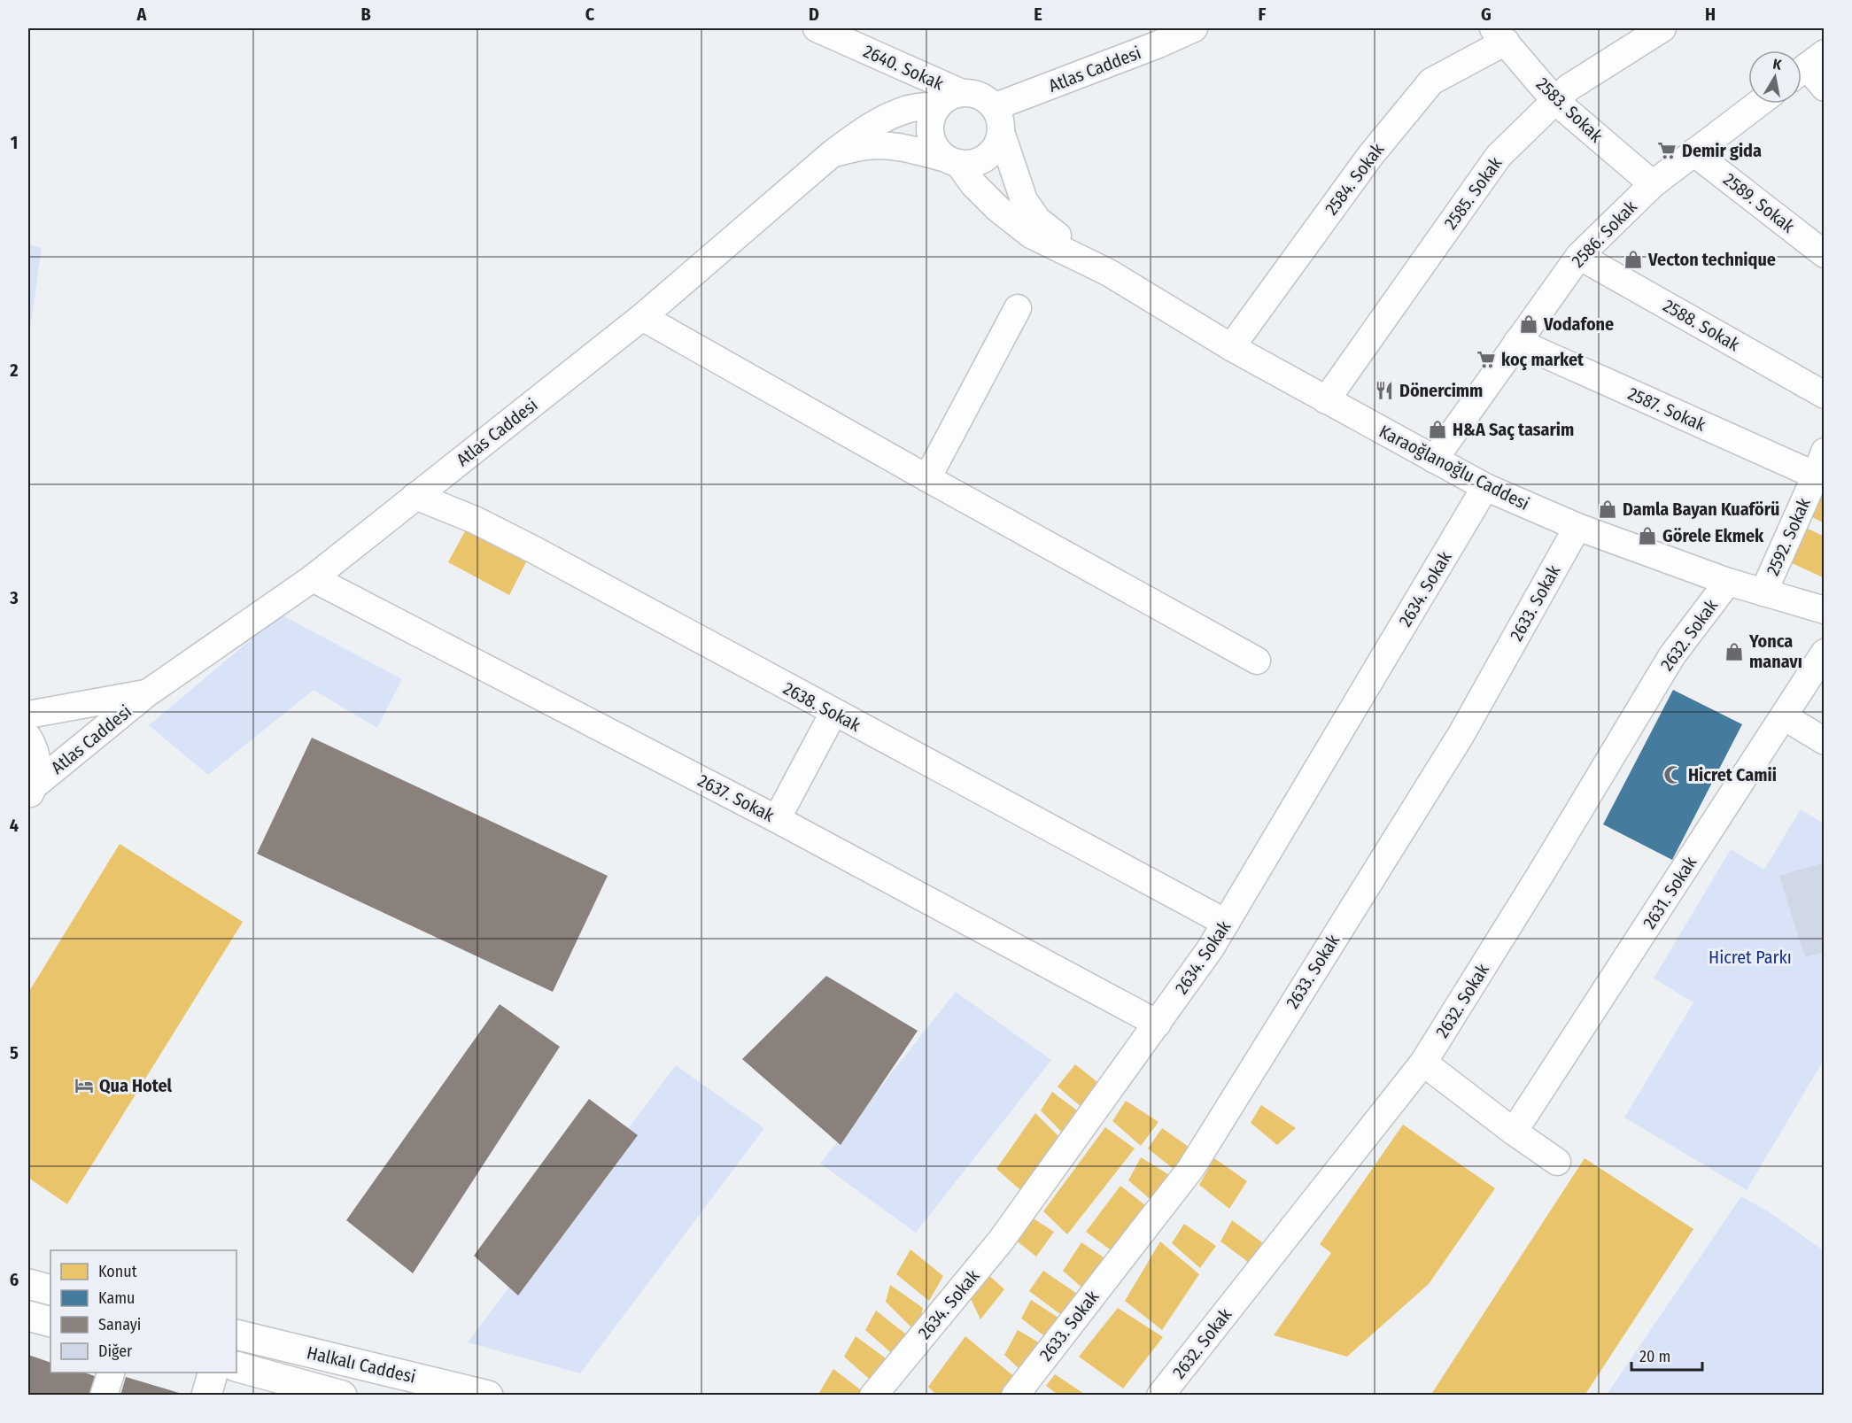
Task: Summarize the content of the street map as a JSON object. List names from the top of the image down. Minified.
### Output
{"streets":{"main road":["Halkalı Caddesi"],"street":["2640. Sokak","Atlas Caddesi","2583. Sokak","2584. Sokak","2585. Sokak","2589. Sokak","2586. Sokak","2588. Sokak","2587. Sokak","Karaoğlanoğlu Caddesi","2592. Sokak","2634. Sokak","2633. Sokak","2632. Sokak","2638. Sokak","2637. Sokak","2631. Sokak"]},"crossings":[["2640. Sokak","Atlas Caddesi"],["Atlas Caddesi","2638. Sokak"],["Atlas Caddesi","2637. Sokak"],["2583. Sokak","2584. Sokak"],["2583. Sokak","2585. Sokak"],["2583. Sokak","2586. Sokak"],["2584. Sokak","Karaoğlanoğlu Caddesi"],["2585. Sokak","Karaoğlanoğlu Caddesi"],["2589. Sokak","2586. Sokak"],["2586. Sokak","2588. Sokak"],["2586. Sokak","2587. Sokak"],["2586. Sokak","Karaoğlanoğlu Caddesi"],["2587. Sokak","2592. Sokak"],["Karaoğlanoğlu Caddesi","2592. Sokak"],["Karaoğlanoğlu Caddesi","2634. Sokak"],["Karaoğlanoğlu Caddesi","2633. Sokak"],["Karaoğlanoğlu Caddesi","2632. Sokak"],["2634. Sokak","2638. Sokak"],["2634. Sokak","2637. Sokak"]],"parks":["Hicret Parkı"],"places":{"supermarket":["Demir gida","koç market"],"shop":["Vecton technique","Vodafone","H&A Saç tasarim","Damla Bayan Kuaförü","Görele Ekmek","Yonca manavı"],"restaurant":["Dönercimm"],"mosque":["Hicret Camii"],"hotel":["Qua Hotel"]},"legend":["Konut","Kamu","Sanayi","Diğer"],"scale_bar":"20 m","north":"top","grid":{"columns":["A","B","C","D","E","F","G","H"],"rows":["1","2","3","4","5","6"]}}
